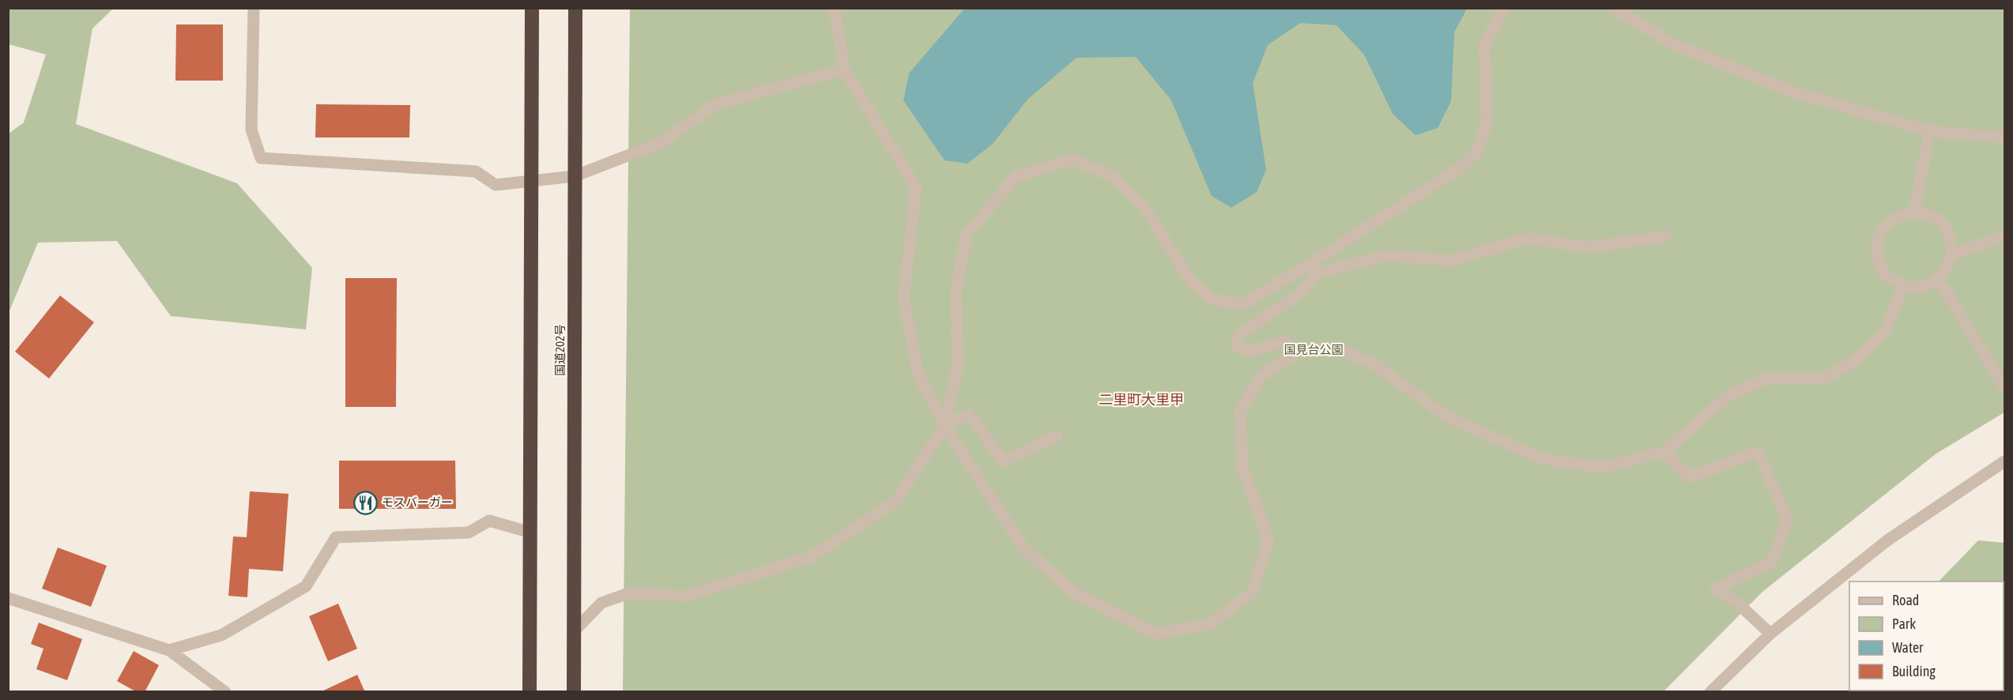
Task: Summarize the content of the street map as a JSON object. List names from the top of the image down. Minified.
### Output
{"streets":{"highway":["国道202号"]},"districts":["二里町大里甲"],"parks":["国見台公園"],"places":{"restaurant":["モスバーガー"]},"legend":["Road","Park","Water","Building"]}
